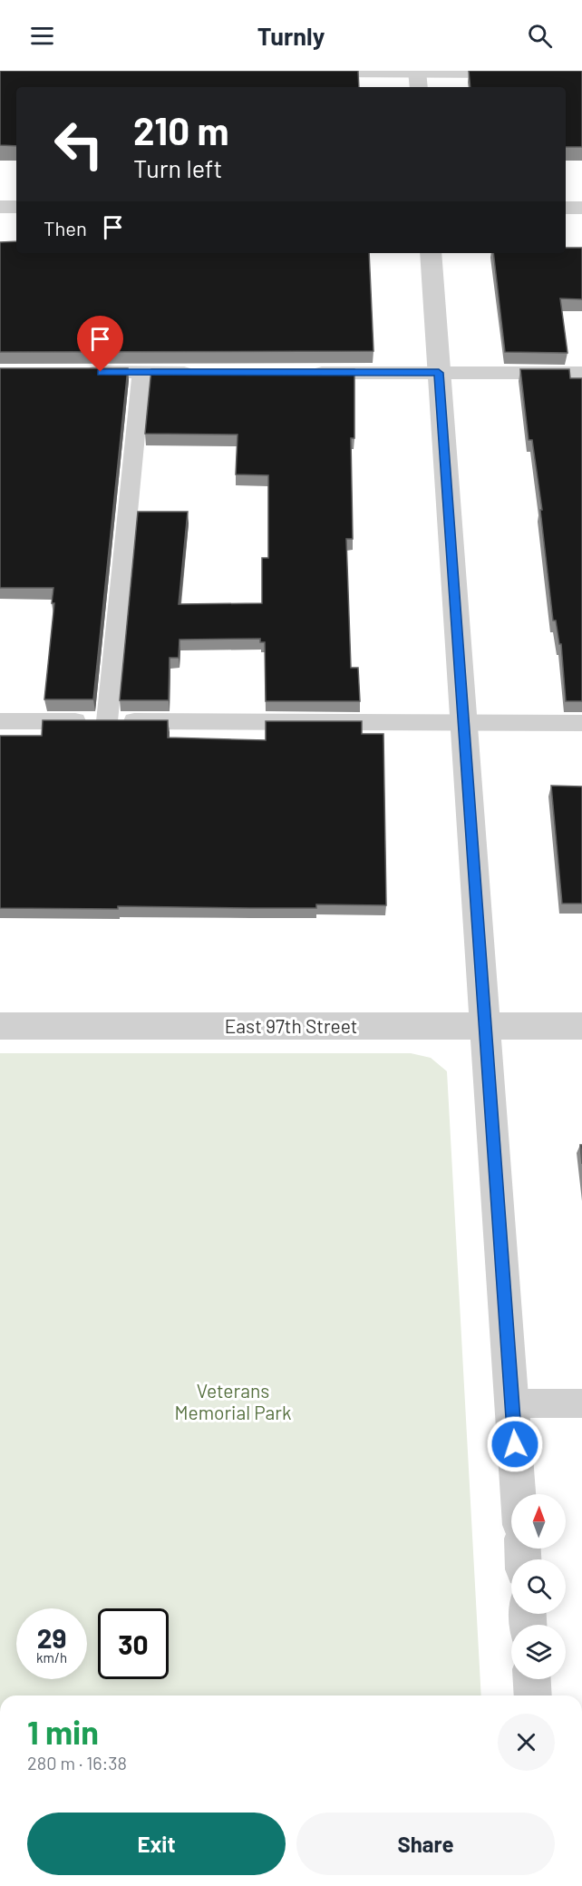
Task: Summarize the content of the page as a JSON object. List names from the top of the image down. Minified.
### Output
{"streets":{"street":["East 97th Street"]},"parks":["Veterans Memorial Park"],"north":"top","page":{"header":"Turnly","turn":["210 m","Turn left"],"then":"Then","speed":"29 km/h","limit":"30","heading":["1 min","280 m · 16:38"],"buttons":["Exit","Share"]}}
